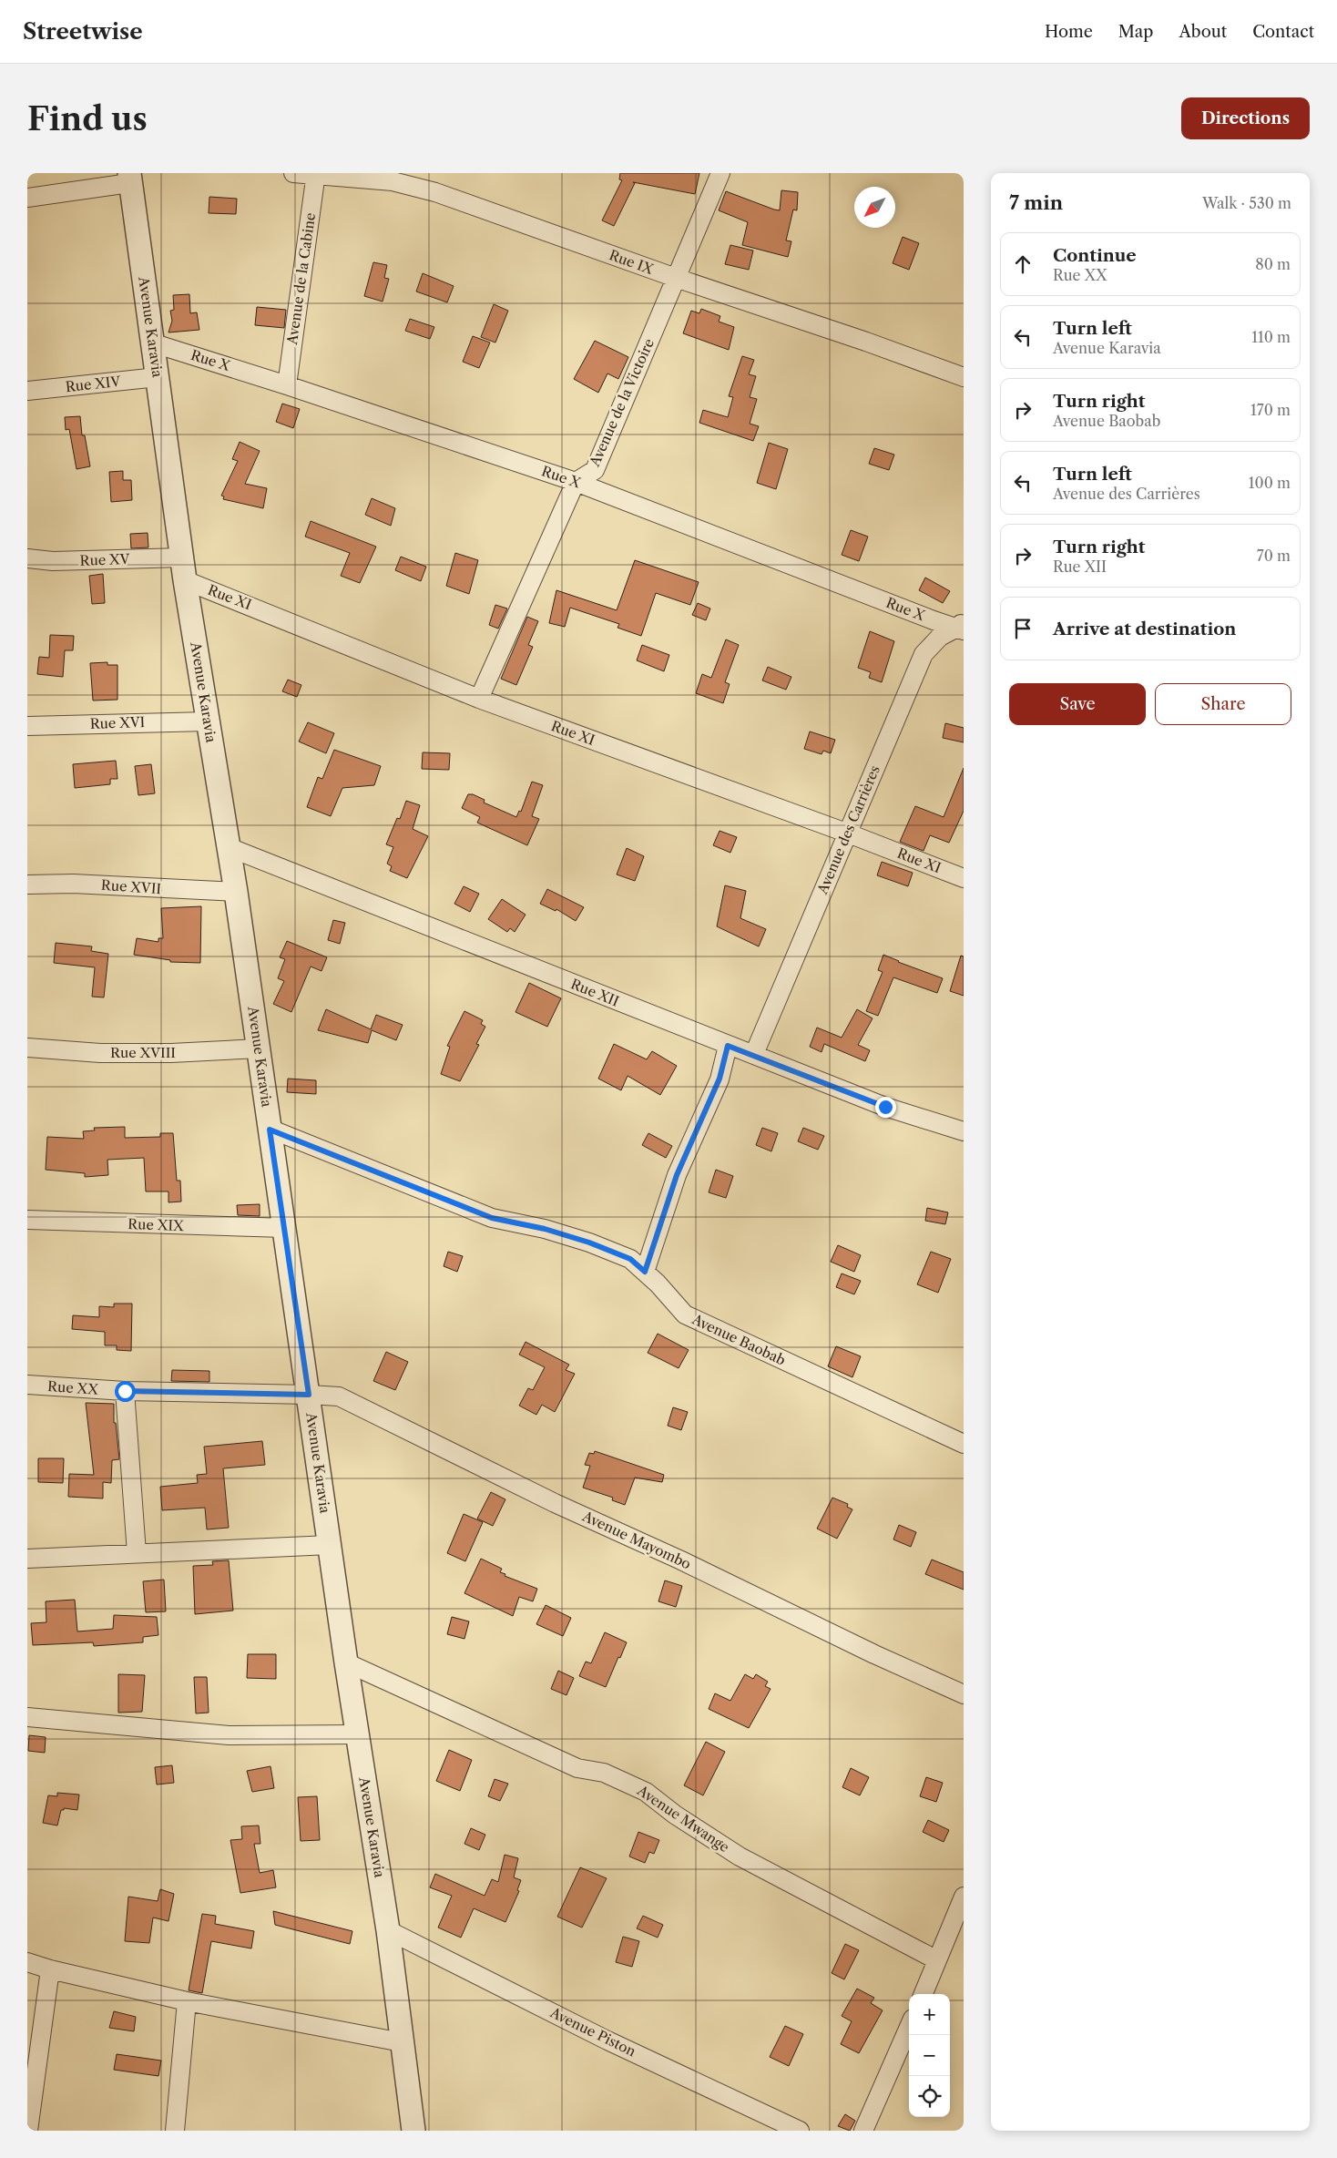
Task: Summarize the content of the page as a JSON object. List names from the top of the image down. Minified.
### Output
{"streets":{"street":["Rue IX","Avenue de la Cabine","Avenue Karavia","Rue X","Rue XIV","Avenue de la Victoire","Rue XV","Rue XI","Rue XVI","Avenue des Carrières","Rue XVII","Rue XII","Rue XVIII","Rue XIX","Avenue Baobab","Rue XX","Avenue Mayombo","Avenue Mwange","Avenue Piston"]},"crossings":[["Rue IX","Avenue de la Cabine"],["Rue IX","Avenue de la Victoire"],["Avenue de la Cabine","Rue X"],["Avenue Karavia","Rue X"],["Avenue Karavia","Rue XIV"],["Avenue Karavia","Rue XV"],["Avenue Karavia","Rue XI"],["Avenue Karavia","Rue XVI"],["Avenue Karavia","Rue XVII"],["Avenue Karavia","Rue XII"],["Avenue Karavia","Rue XVIII"],["Avenue Karavia","Rue XIX"],["Avenue Karavia","Avenue Baobab"],["Avenue Karavia","Rue XX"],["Avenue Karavia","Avenue Mayombo"],["Avenue Karavia","Avenue Mwange"],["Avenue Karavia","Avenue Piston"],["Rue X","Avenue de la Victoire"],["Rue X","Avenue des Carrières"],["Rue XI","Avenue des Carrières"],["Avenue des Carrières","Rue XII"],["Rue XX","Avenue Mayombo"]],"north":"bottom left","page":{"header":"Streetwise","nav":["Home","Map","About","Contact"],"buttons":["Directions",["Save","Share"]],"title":"Find us","heading":["7 min","Walk · 530 m"],"list":[["Continue","Rue XX","80 m"],["Turn left","Avenue Karavia","110 m"],["Turn right","Avenue Baobab","170 m"],["Turn left","Avenue des Carrières","100 m"],["Turn right","Rue XII","70 m"],"Arrive at destination"],"map_buttons":["+","−"]}}
